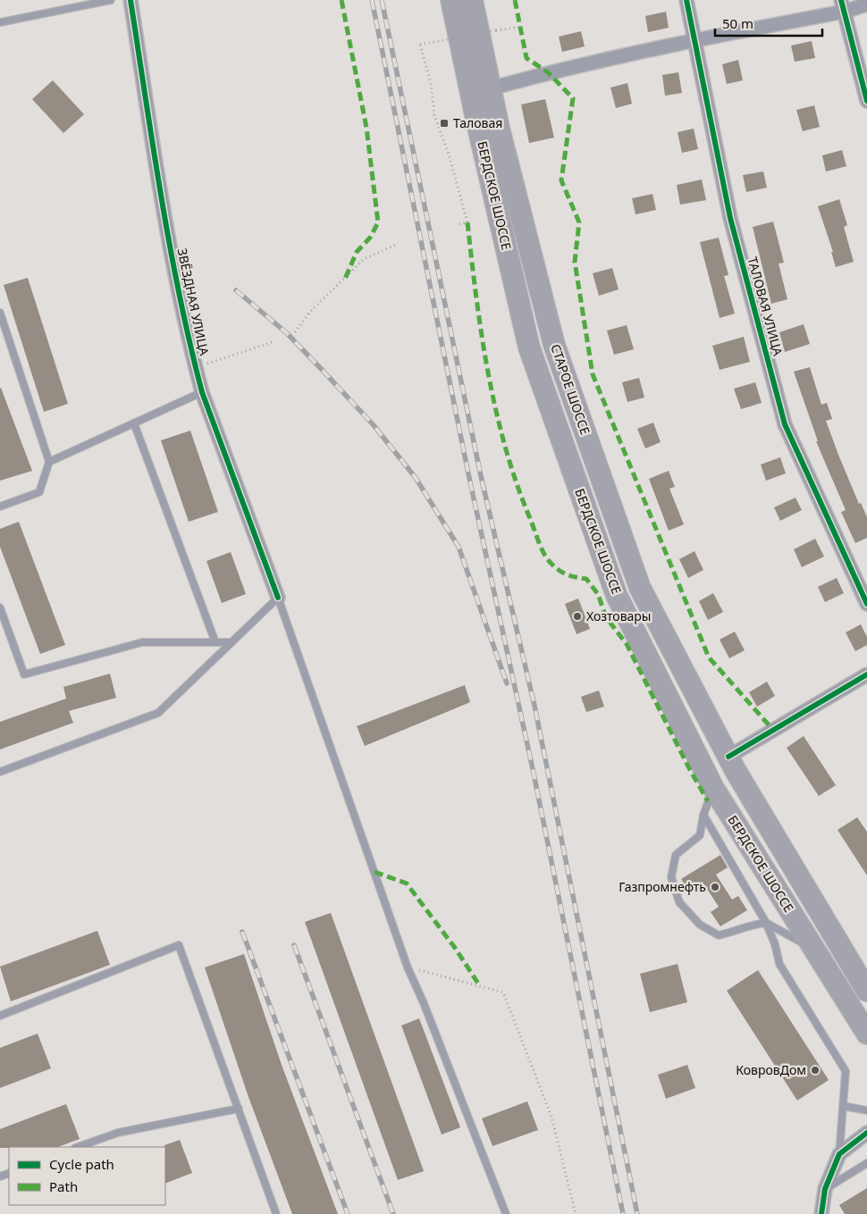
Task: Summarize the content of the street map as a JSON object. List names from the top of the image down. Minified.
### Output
{"streets":{"highway":["БЕРДСКОЕ ШОССЕ","СТАРОЕ ШОССЕ"],"street":["ЗВЁЗДНАЯ УЛИЦА","ТАЛОВАЯ УЛИЦА"]},"crossings":[["БЕРДСКОЕ ШОССЕ","СТАРОЕ ШОССЕ"]],"places":{"transit":["Таловая"],"other":["Хозтовары","Газпромнефть","КовровДом"]},"legend":["Cycle path","Path"],"scale_bar":"50 m"}
